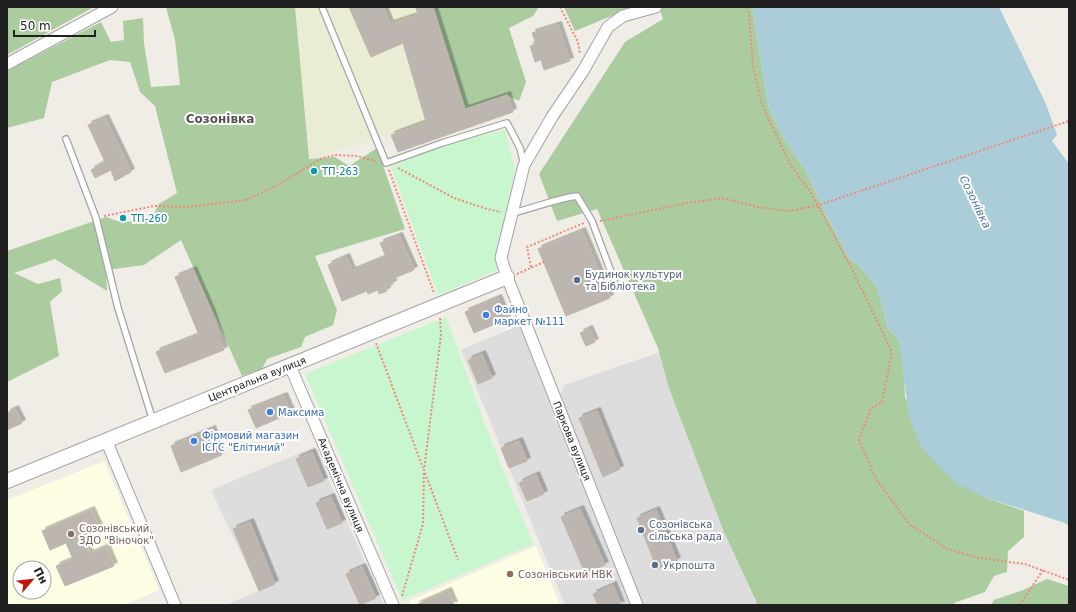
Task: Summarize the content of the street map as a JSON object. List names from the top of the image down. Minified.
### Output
{"streets":{"street":["Центральна вулиця","Паркова вулиця","Академічна вулиця"]},"crossings":[["Центральна вулиця","Паркова вулиця"],["Центральна вулиця","Академічна вулиця"]],"districts":["Созонівка"],"water":["Созонівка"],"places":["ТП-263","ТП-260","Будинок культури та Бібліотека","Файно маркет №111","Максима","Фірмовий магазин ІСГС \"Елітиний\"","Созонівська сільська рада","Созонівський ЗДО \"Віночок\"","Укрпошта","Созонівський НВК"],"scale_bar":"50 m","north":"top right"}
